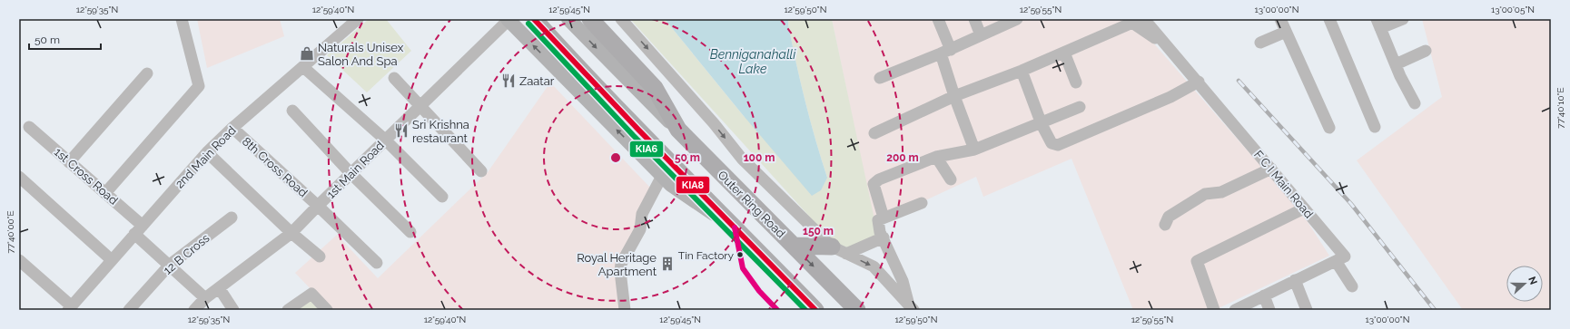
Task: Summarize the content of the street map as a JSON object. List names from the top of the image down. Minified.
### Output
{"streets":{"highway":["Outer Ring Road"],"street":["2nd Main Road","8th Cross Road","1st Main Road","1st Cross Road","F C I Main Road","12 B Cross"]},"crossings":[["2nd Main Road","8th Cross Road"],["2nd Main Road","1st Cross Road"],["8th Cross Road","1st Main Road"],["1st Main Road","1st Cross Road"],["1st Cross Road","12 B Cross"]],"water":["Benniganahalli Lake"],"places":{"shop":["Naturals Unisex Salon And Spa"],"restaurant":["Zaatar","Sri Krishna restaurant"],"other":["Tin Factory"],"building":["Royal Heritage Apartment"]},"lines":["transit line KIA8","transit line KIA6"],"scale_bar":"50 m","north":"right","coordinates":["12°59'35\"N","12°59'40\"N","12°59'45\"N","12°59'50\"N","12°59'55\"N","13°00'00\"N","13°00'05\"N","77°40'10\"E","77°40'00\"E"],"rings":["50 m","100 m","200 m","150 m"]}
